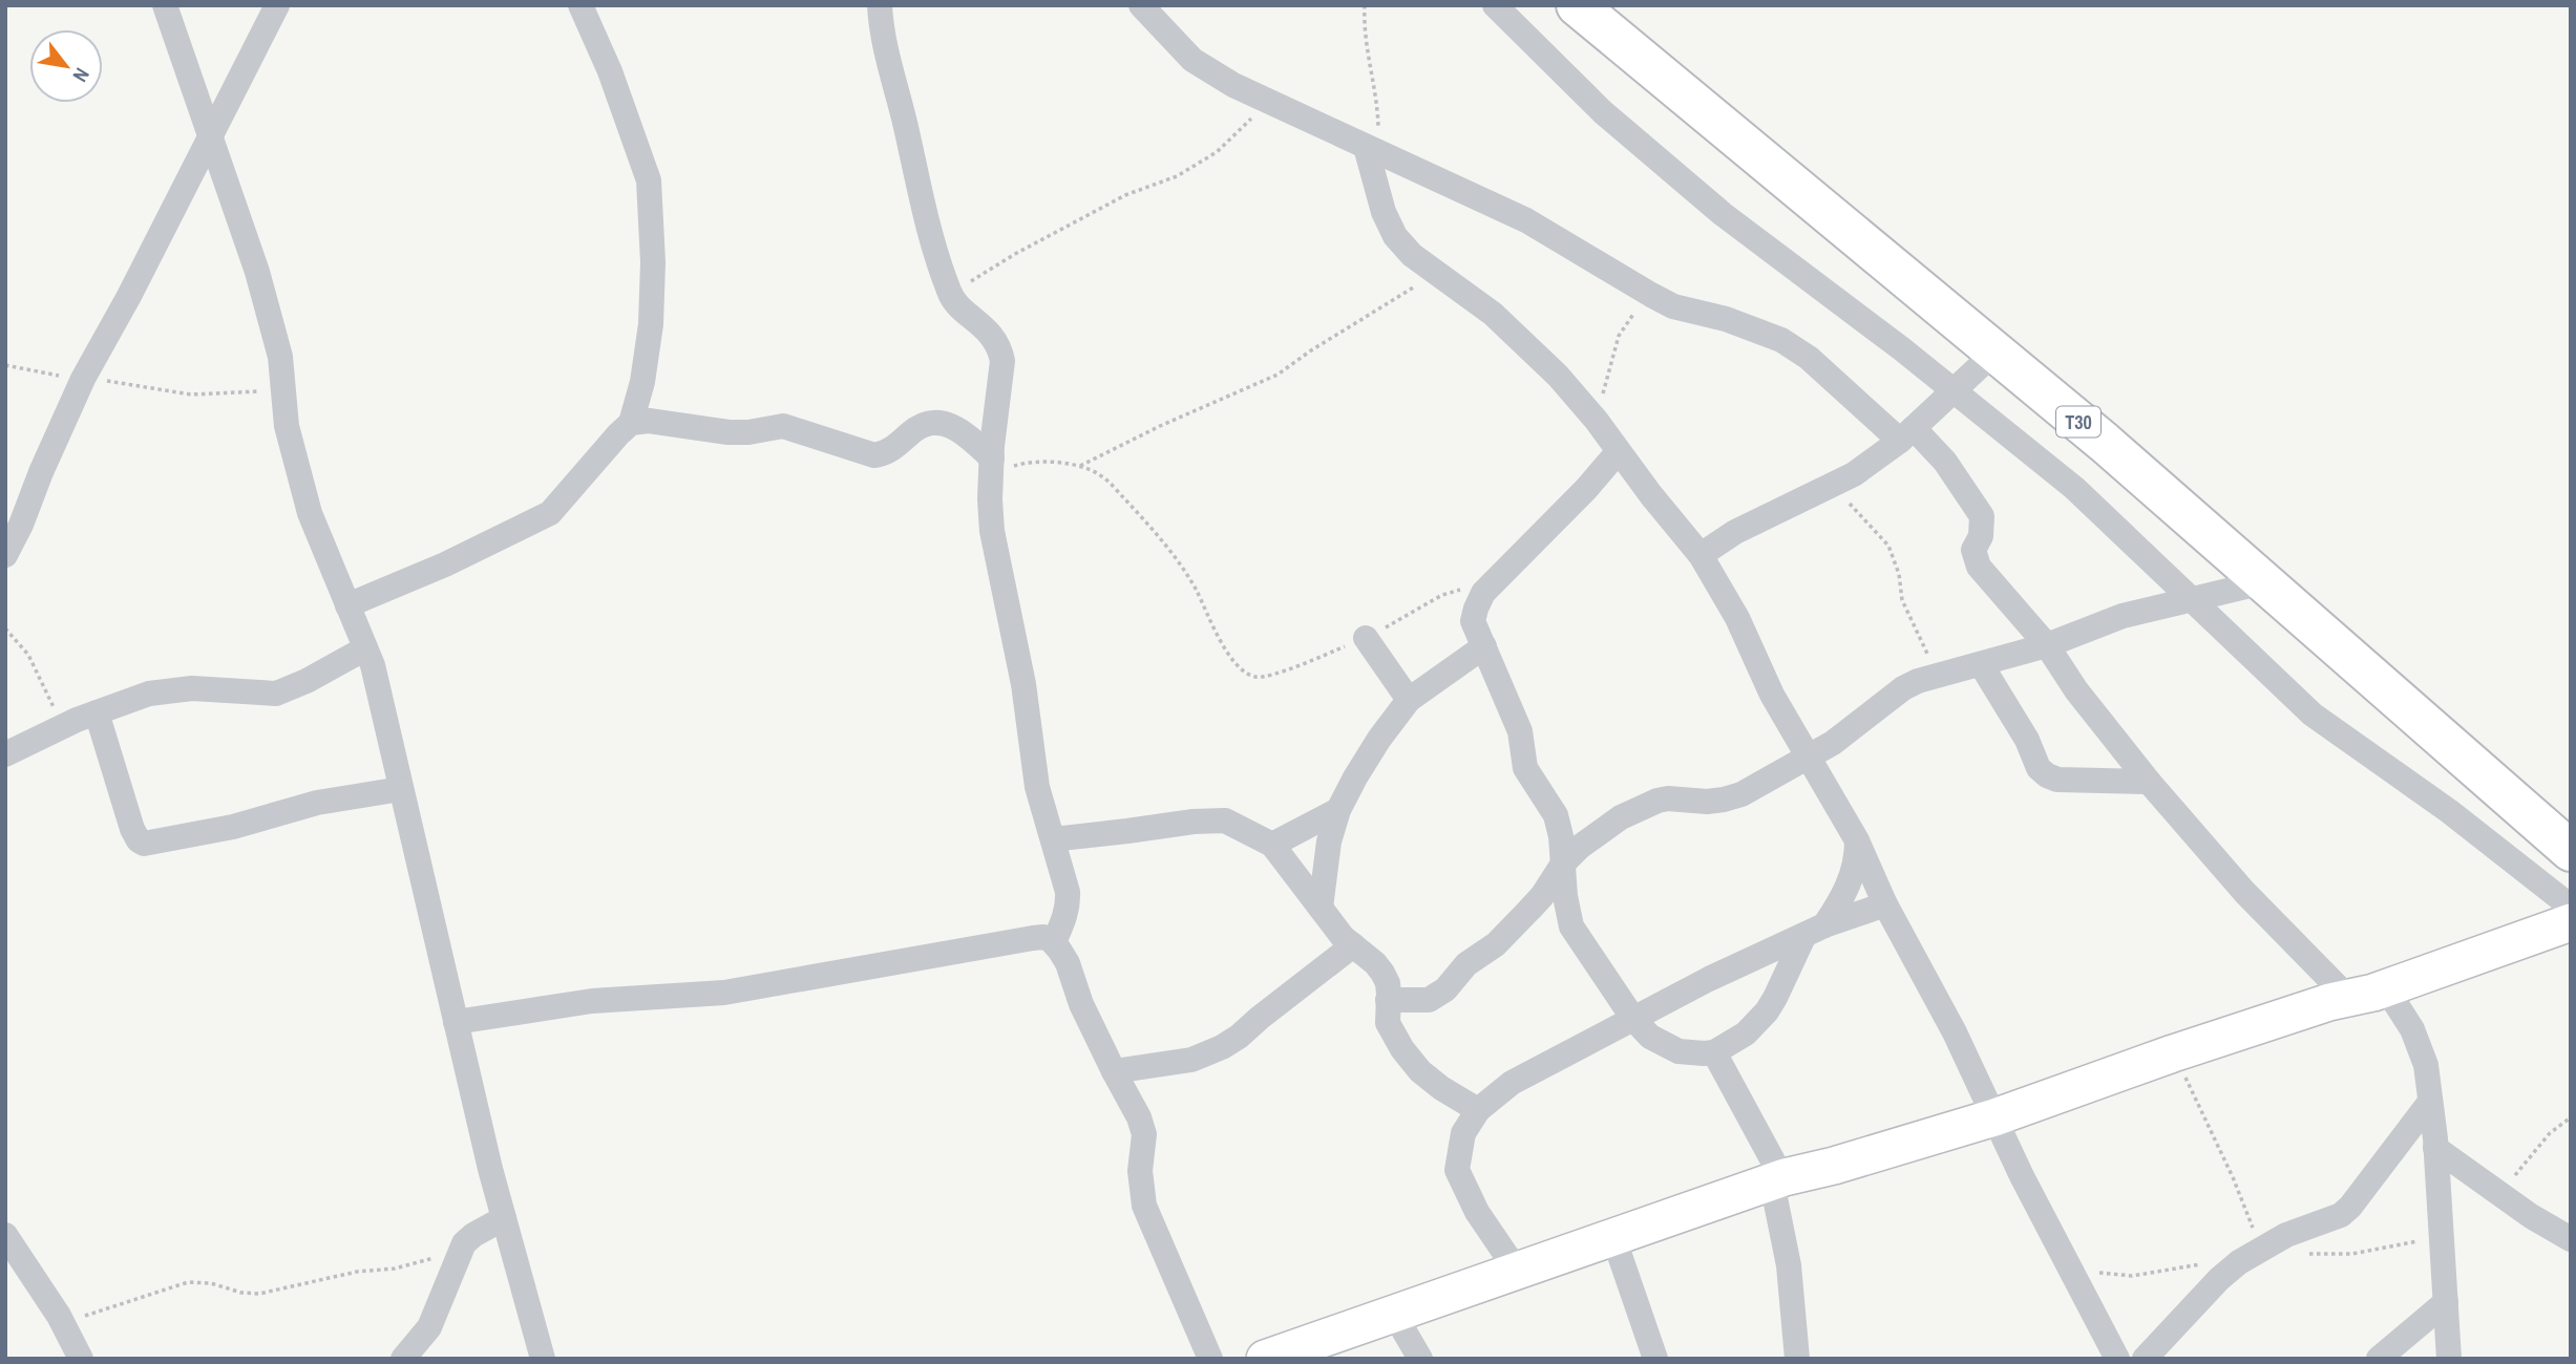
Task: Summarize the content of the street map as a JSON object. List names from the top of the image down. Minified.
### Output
{"streets":{"main road":["T30"]},"north":"bottom right"}
